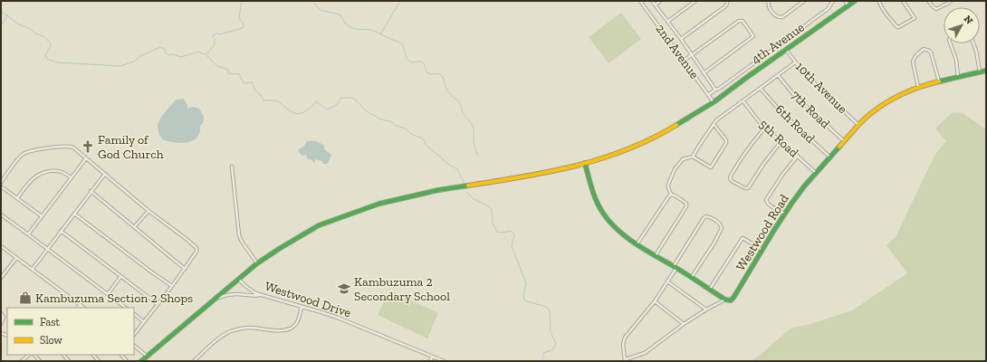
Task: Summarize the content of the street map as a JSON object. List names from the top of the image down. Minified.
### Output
{"streets":{"street":["4th Avenue","2nd Avenue","10th Avenue","7th Road","6th Road","5th Road","Westwood Road","Westwood Drive"]},"crossings":[["4th Avenue","2nd Avenue"],["4th Avenue","10th Avenue"],["4th Avenue","Westwood Drive"],["10th Avenue","Westwood Road"],["7th Road","Westwood Road"],["6th Road","Westwood Road"],["5th Road","Westwood Road"]],"places":{"church":["Family of God Church"],"school or university":["Kambuzuma 2 Secondary School"],"shop":["Kambuzuma Section 2 Shops"]},"legend":["Fast","Slow"],"north":"top right"}
